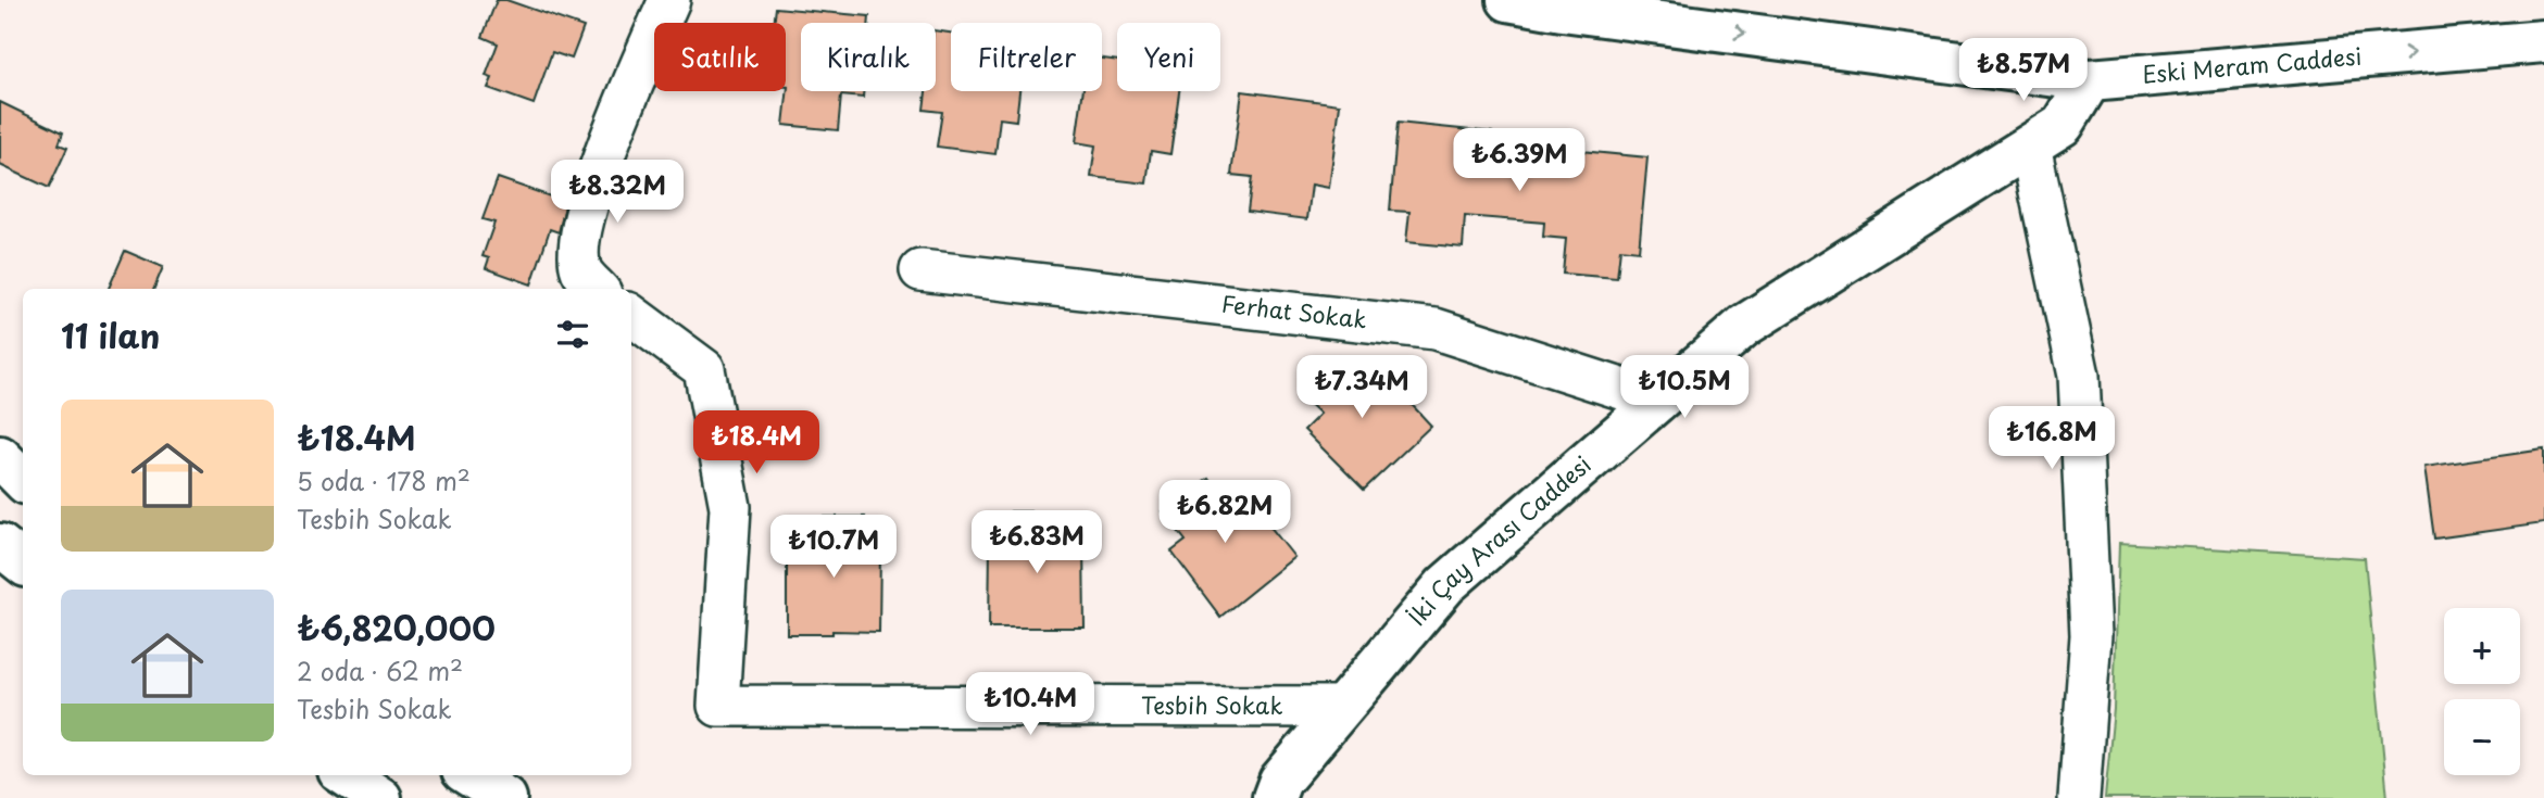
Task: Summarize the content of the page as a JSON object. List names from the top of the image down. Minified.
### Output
{"streets":{"street":["Eski Meram Caddesi","Ferhat Sokak","İki Çay Arası Caddesi","Tesbih Sokak"]},"crossings":[["Eski Meram Caddesi","İki Çay Arası Caddesi"],["Ferhat Sokak","İki Çay Arası Caddesi"],["İki Çay Arası Caddesi","Tesbih Sokak"]],"one_way":["Eski Meram Caddesi"],"page":{"chip":["Satılık","Kiralık","Filtreler","Yeni"],"price":["₺8.57M","₺6.39M","₺8.32M","₺7.34M","₺10.5M","₺16.8M","₺18.4M","₺6.82M","₺6.83M","₺10.7M","₺10.4M"],"heading":"11 ilan","list":[{"name":"₺18.4M","note":"5 oda · 178 m² · Tesbih Sokak"},{"name":"₺6,820,000","note":"2 oda · 62 m² · Tesbih Sokak"}],"map_buttons":["+","−"]}}
